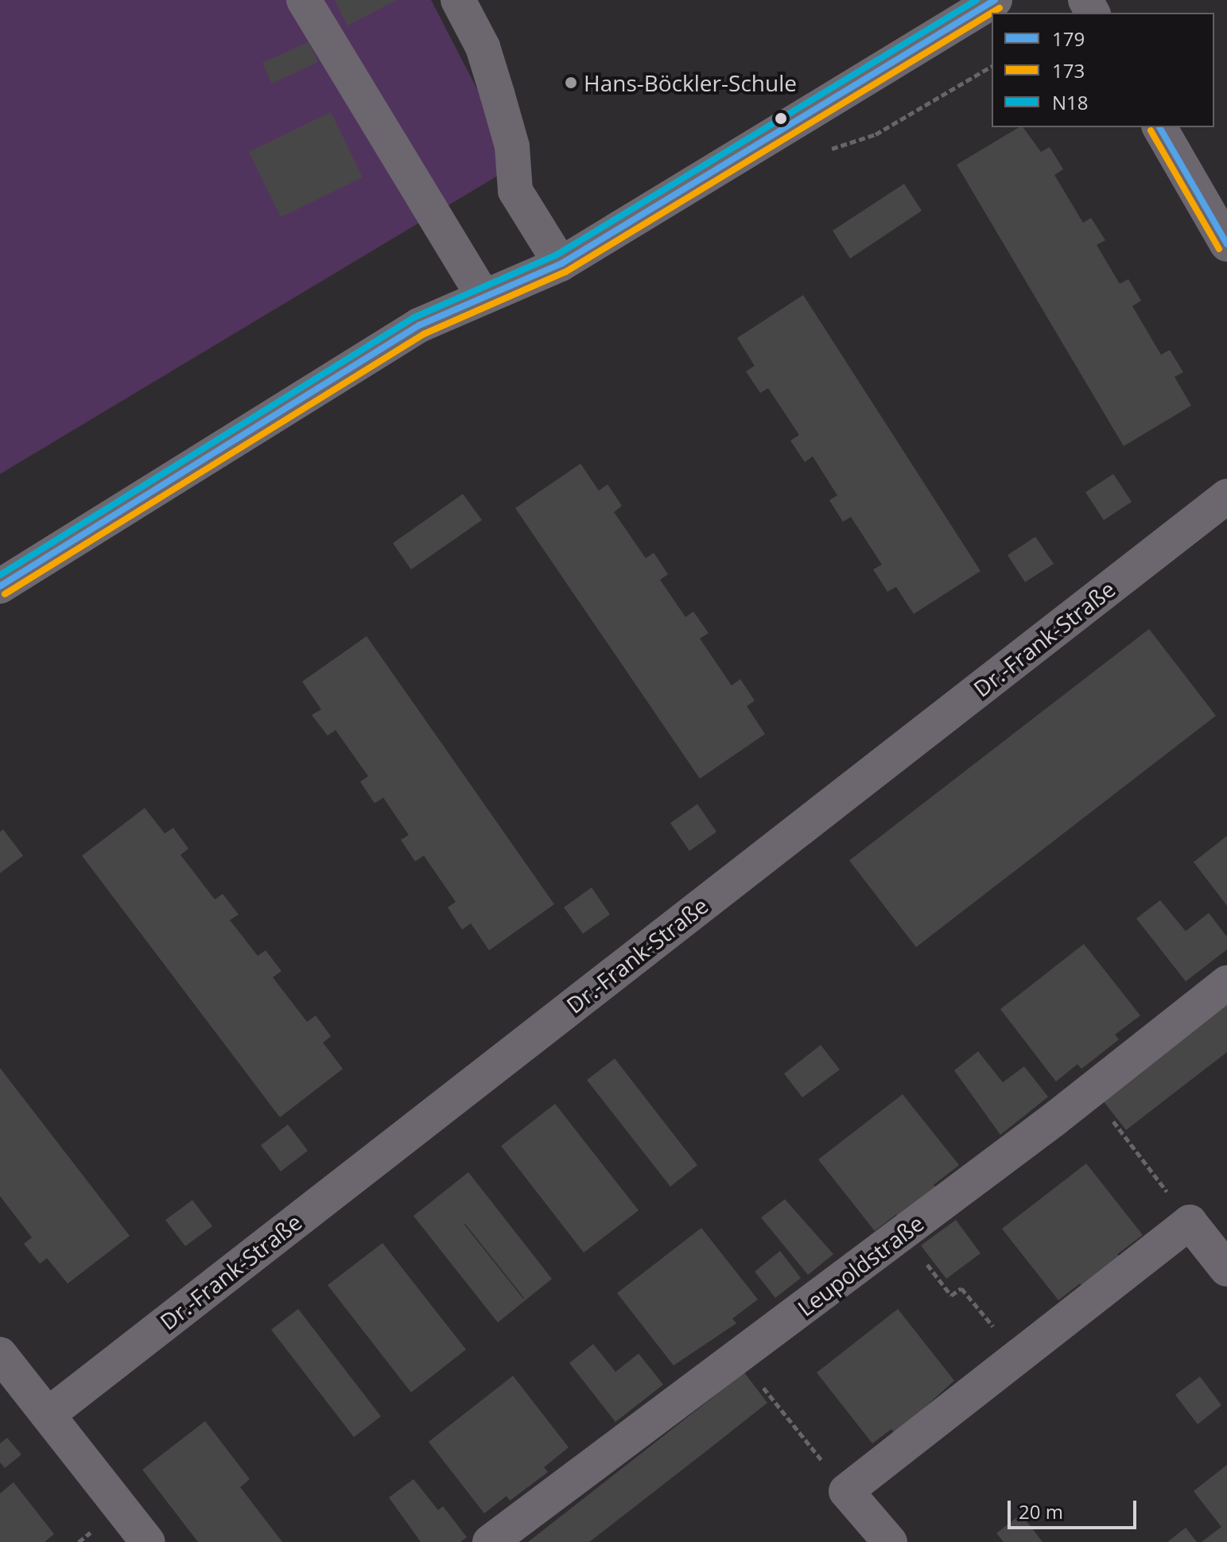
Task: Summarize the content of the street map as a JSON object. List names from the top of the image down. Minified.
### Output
{"streets":{"street":["Dr.-Frank-Straße","Leupoldstraße"]},"places":["Hans-Böckler-Schule"],"lines":["transit line 179","transit line N18","transit line 173"],"legend":["179","173","N18"],"scale_bar":"20 m"}
